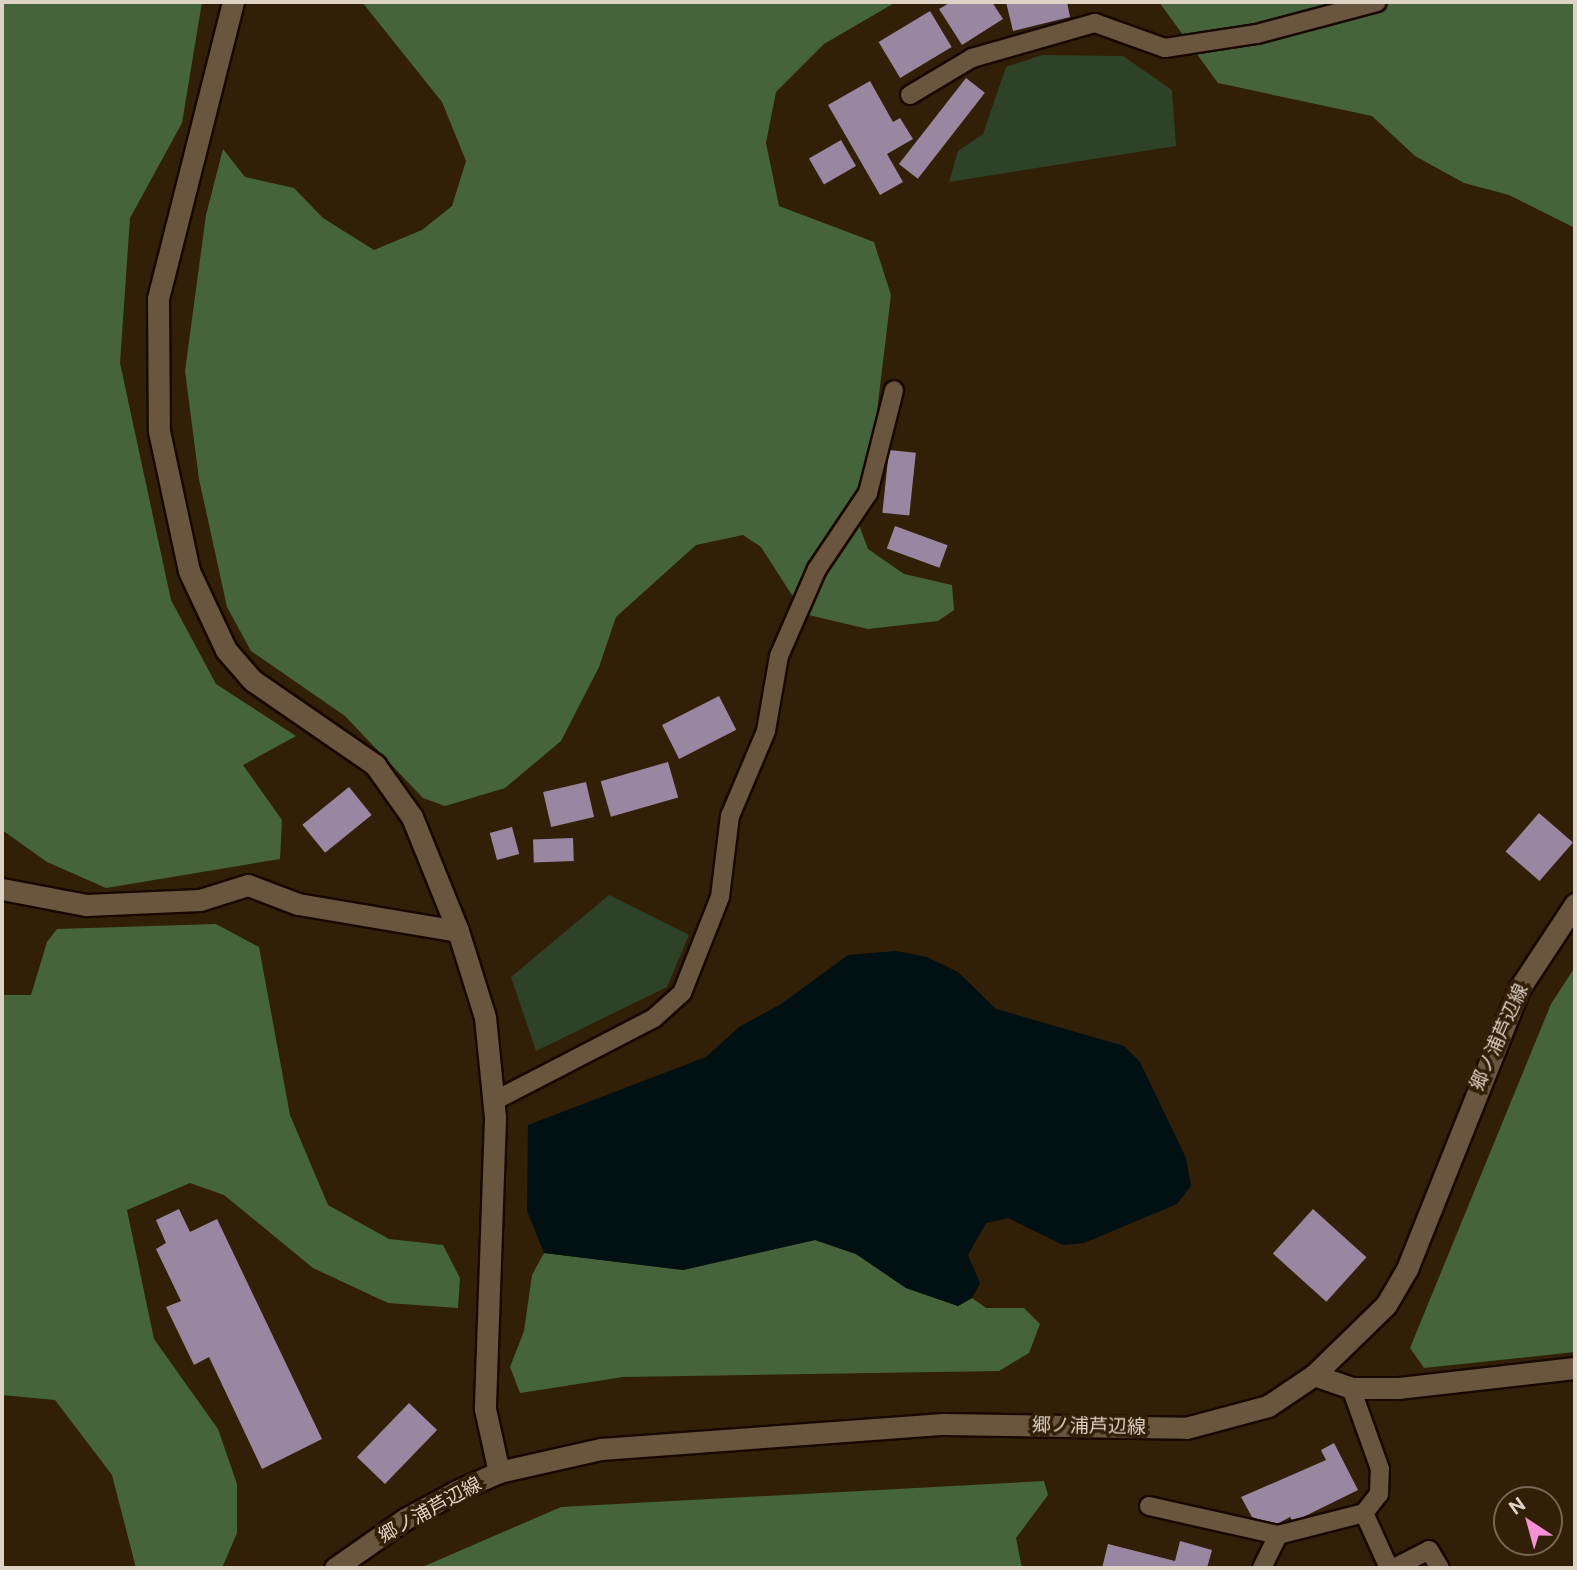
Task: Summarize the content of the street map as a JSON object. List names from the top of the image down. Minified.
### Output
{"streets":{"street":["郷ノ浦芦辺線"]},"north":"top left"}
